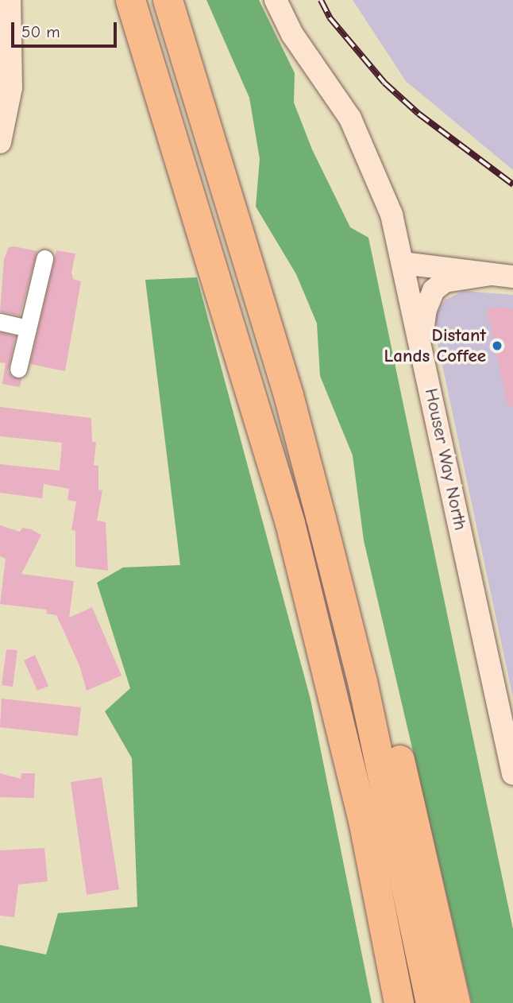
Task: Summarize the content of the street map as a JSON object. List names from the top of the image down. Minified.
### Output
{"streets":{"street":["Houser Way North"]},"places":["Distant Lands Coffee"],"scale_bar":"50 m"}
